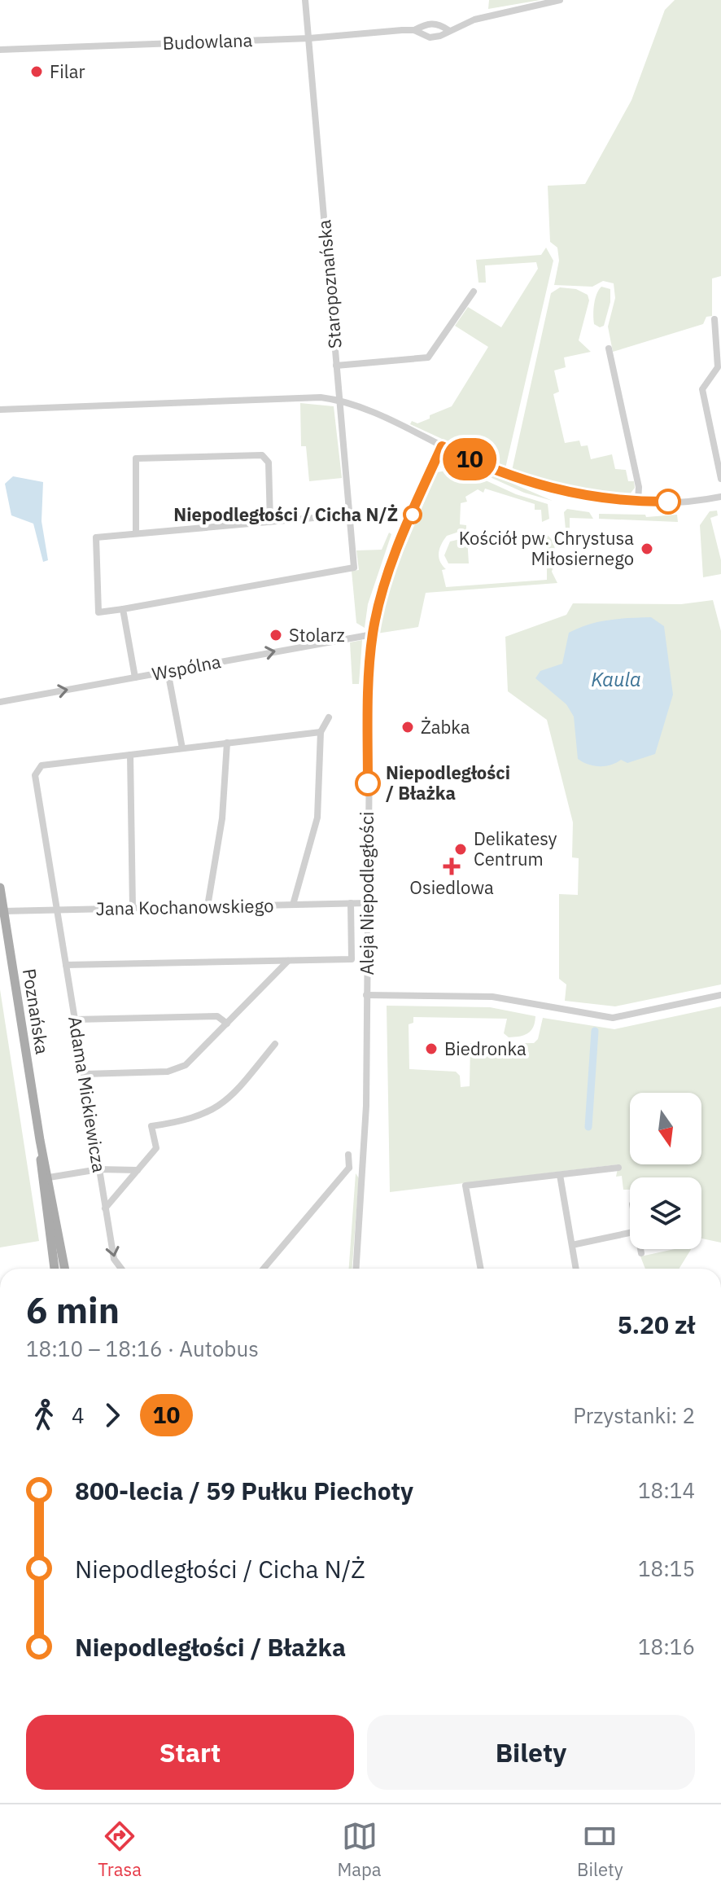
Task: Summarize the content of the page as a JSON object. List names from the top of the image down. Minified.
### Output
{"streets":{"main road":["Poznańska"],"street":["Budowlana","Staropoznańska","Wspólna","Aleja Niepodległości","Jana Kochanowskiego","Adama Mickiewicza"]},"crossings":[["Budowlana","Staropoznańska"],["Wspólna","Aleja Niepodległości"],["Aleja Niepodległości","Jana Kochanowskiego"],["Jana Kochanowskiego","Poznańska"],["Jana Kochanowskiego","Adama Mickiewicza"]],"one_way":["Wspólna"],"water":["Kaula"],"places":{"other":["Filar","Niepodległości / Cicha N/Ż","Kościół pw. Chrystusa Miłosiernego","Stolarz","Żabka","Niepodległości / Błażka","Delikatesy Centrum","Biedronka"],"health":["Osiedlowa"]},"lines":["bus line 10"],"north":"bottom","page":{"on_map":"10","heading":["6 min","18:10 – 18:16 · Autobus","5.20 zł"],"legs":["4","10","Przystanki: 2"],"list":[{"name":"800-lecia / 59 Pułku Piechoty","value":"18:14"},{"name":"Niepodległości / Cicha N/Ż","value":"18:15"},{"name":"Niepodległości / Błażka","value":"18:16"}],"buttons":["Start","Bilety"],"tabs":["Trasa","Mapa","Bilety"]}}
